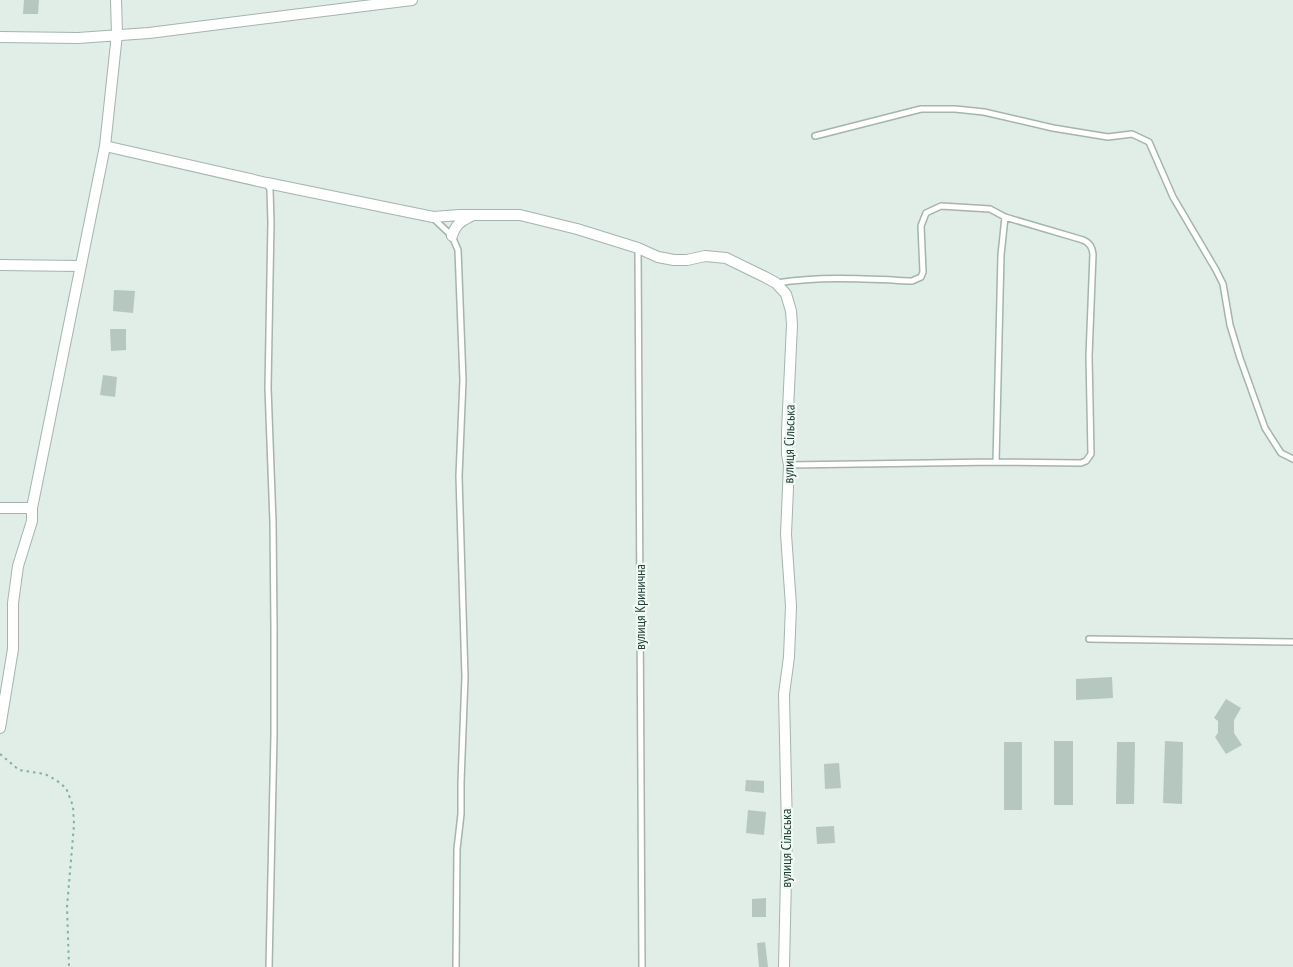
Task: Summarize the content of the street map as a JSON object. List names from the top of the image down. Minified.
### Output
{"streets":{"street":["вулиця Сільська"],"lane":["вулиця Кринична"]}}
